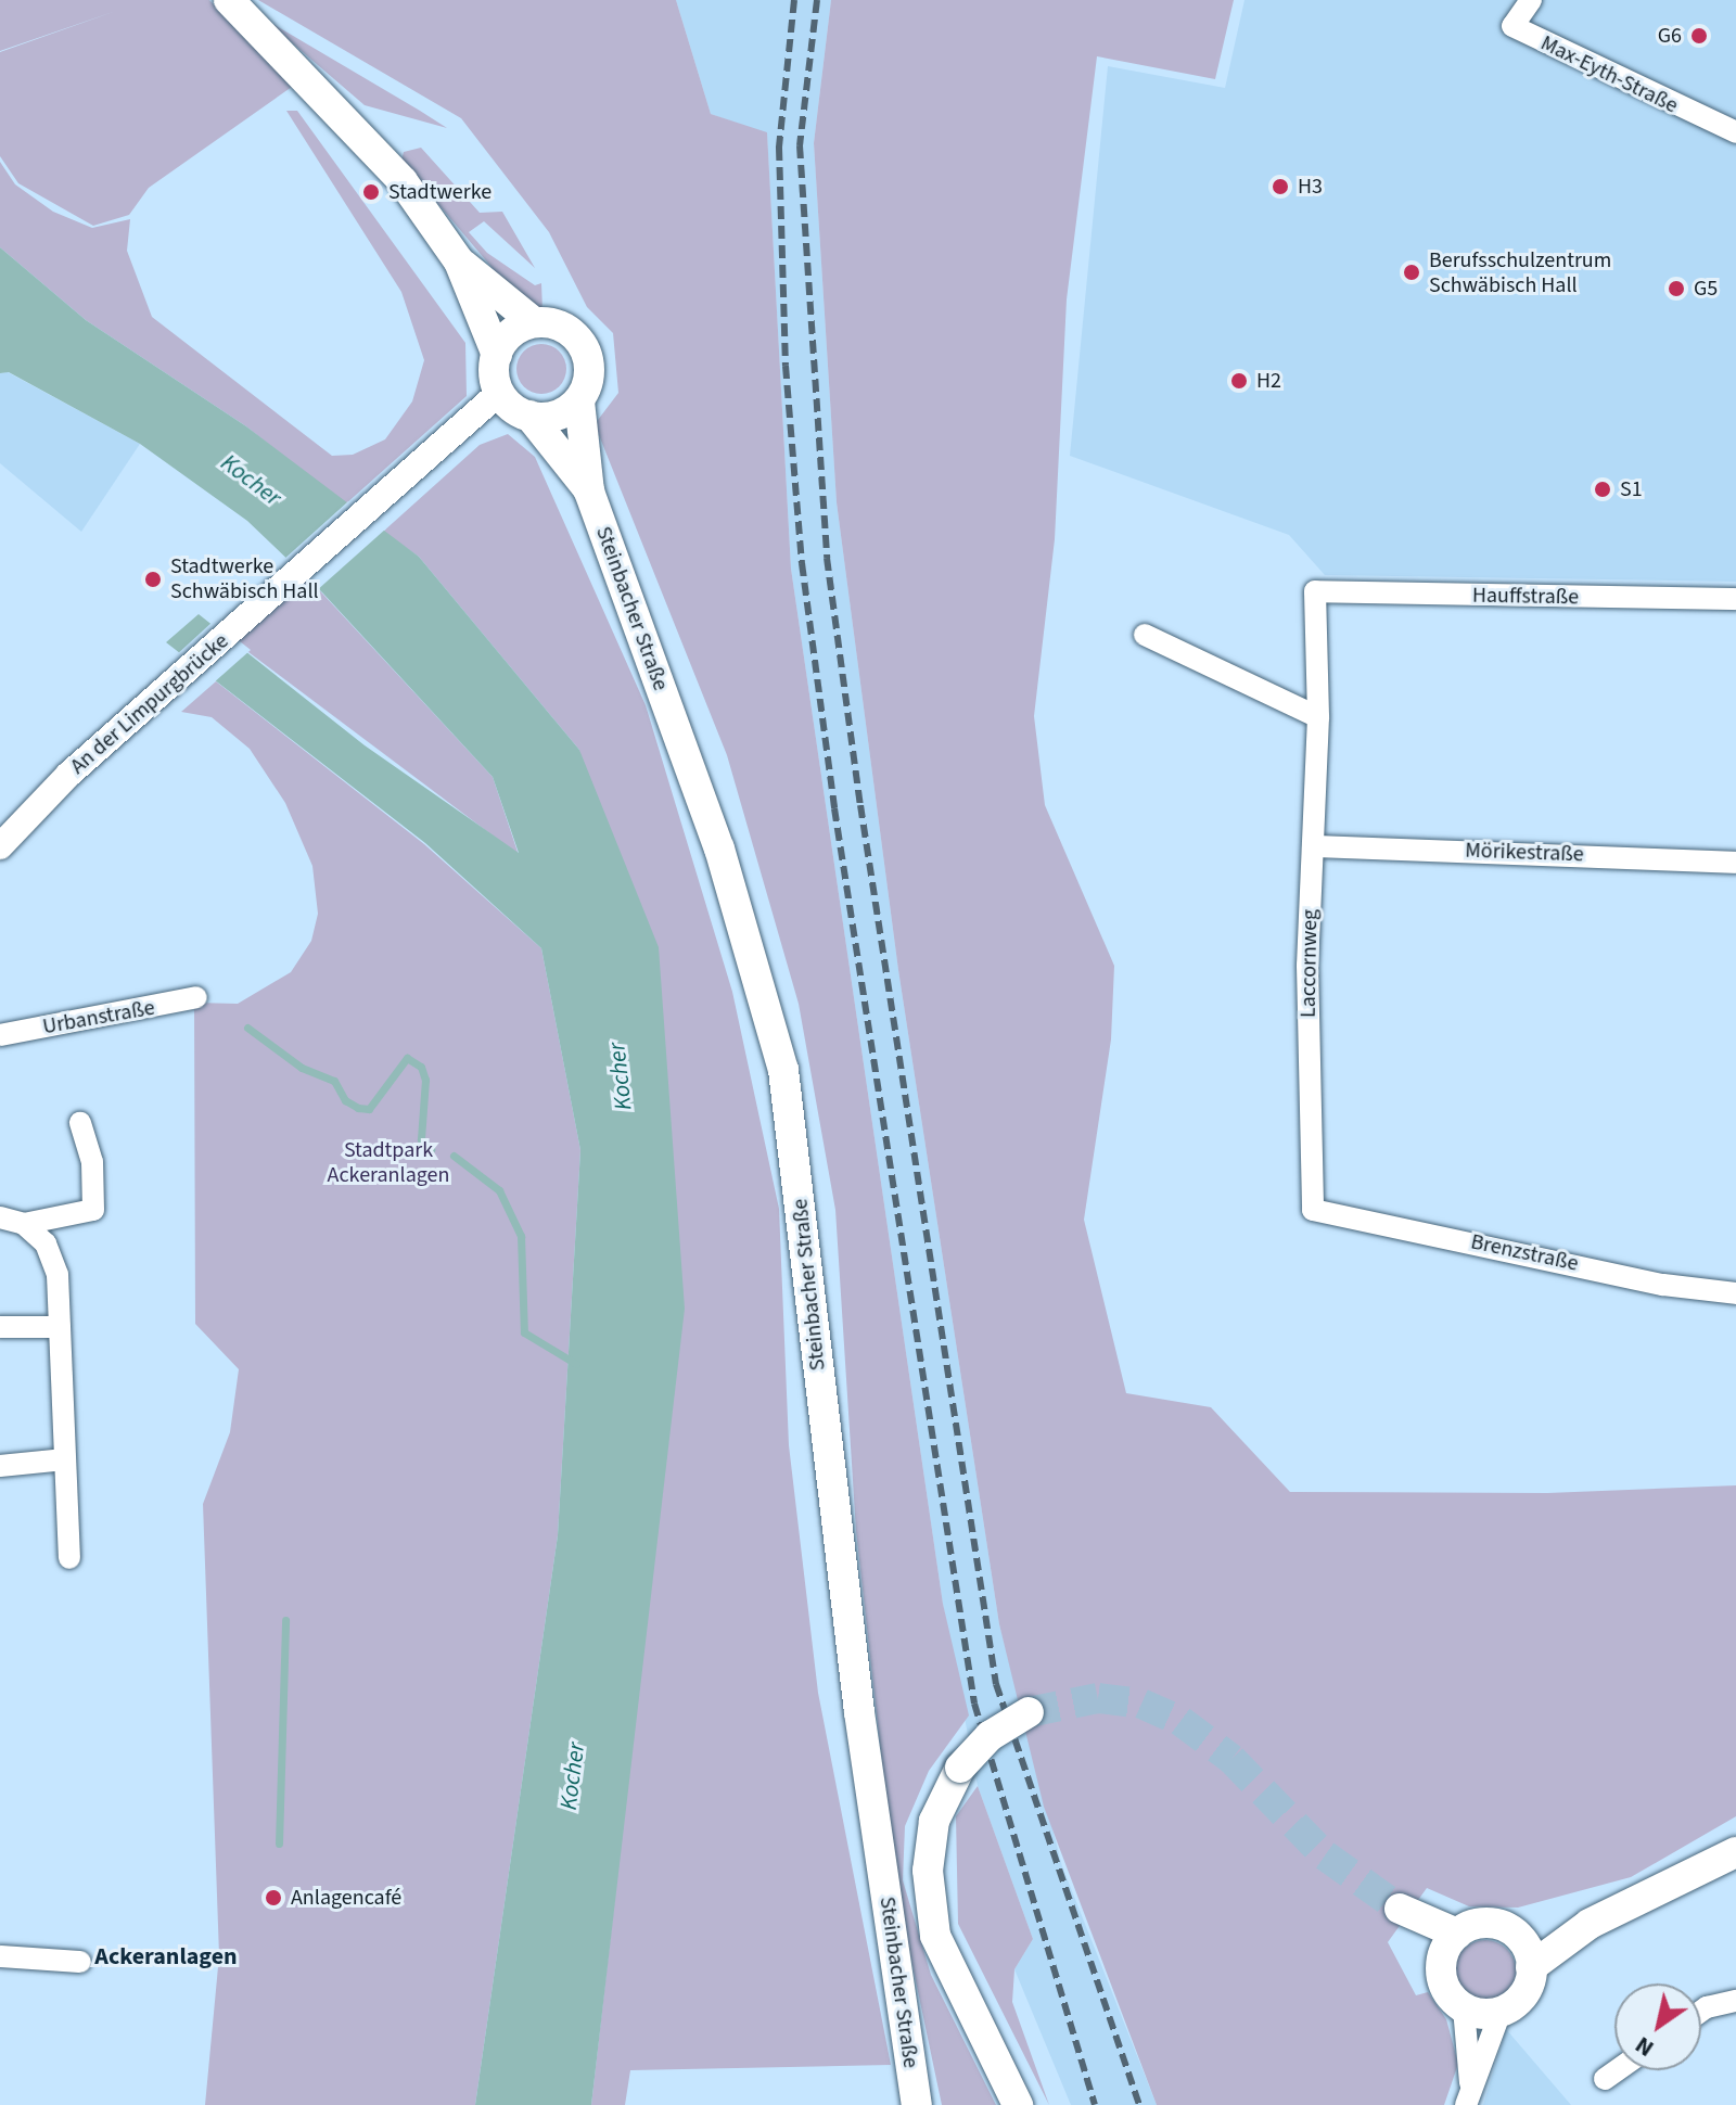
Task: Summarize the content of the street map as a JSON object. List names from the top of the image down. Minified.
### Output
{"streets":{"main road":["Steinbacher Straße"],"street":["Max-Eyth-Straße","Hauffstraße","An der Limpurgbrücke","Mörikestraße","Laccornweg","Urbanstraße","Brenzstraße"]},"crossings":[["Hauffstraße","Laccornweg"],["Steinbacher Straße","An der Limpurgbrücke"],["Mörikestraße","Laccornweg"],["Laccornweg","Brenzstraße"]],"districts":["Ackeranlagen"],"water":["Kocher"],"parks":["Stadtpark Ackeranlagen"],"places":["G6","H3","Stadtwerke","Berufsschulzentrum Schwäbisch Hall","G5","H2","S1","Stadtwerke Schwäbisch Hall","Anlagencafé"],"north":"bottom left"}
